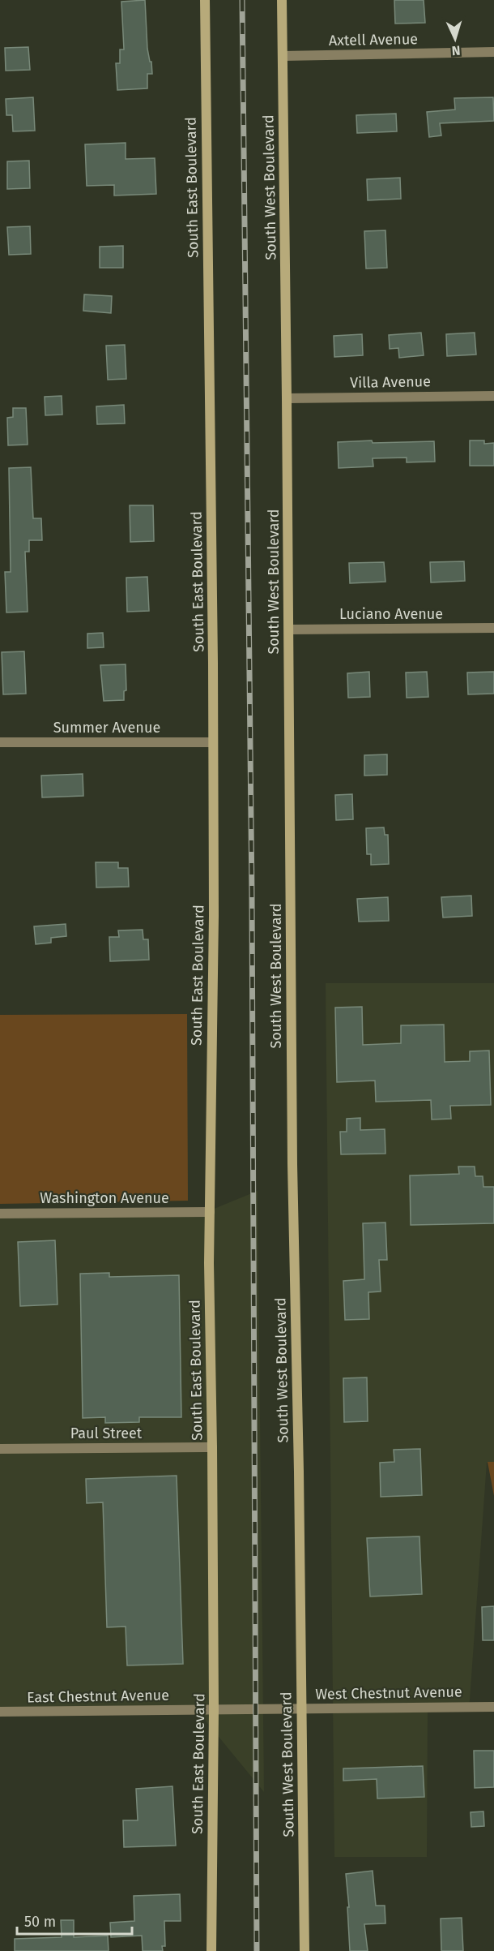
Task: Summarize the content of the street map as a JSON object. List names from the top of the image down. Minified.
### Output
{"streets":{"main road":["South East Boulevard","South West Boulevard"],"street":["Axtell Avenue","Villa Avenue","Luciano Avenue","Summer Avenue","Washington Avenue","Paul Street","West Chestnut Avenue","East Chestnut Avenue"]},"crossings":[["Axtell Avenue","South West Boulevard"],["South East Boulevard","Summer Avenue"],["South East Boulevard","Washington Avenue"],["South East Boulevard","Paul Street"],["South East Boulevard","East Chestnut Avenue"],["South West Boulevard","Villa Avenue"],["South West Boulevard","Luciano Avenue"],["South West Boulevard","West Chestnut Avenue"],["West Chestnut Avenue","East Chestnut Avenue"]],"scale_bar":"50 m","north":"bottom"}
